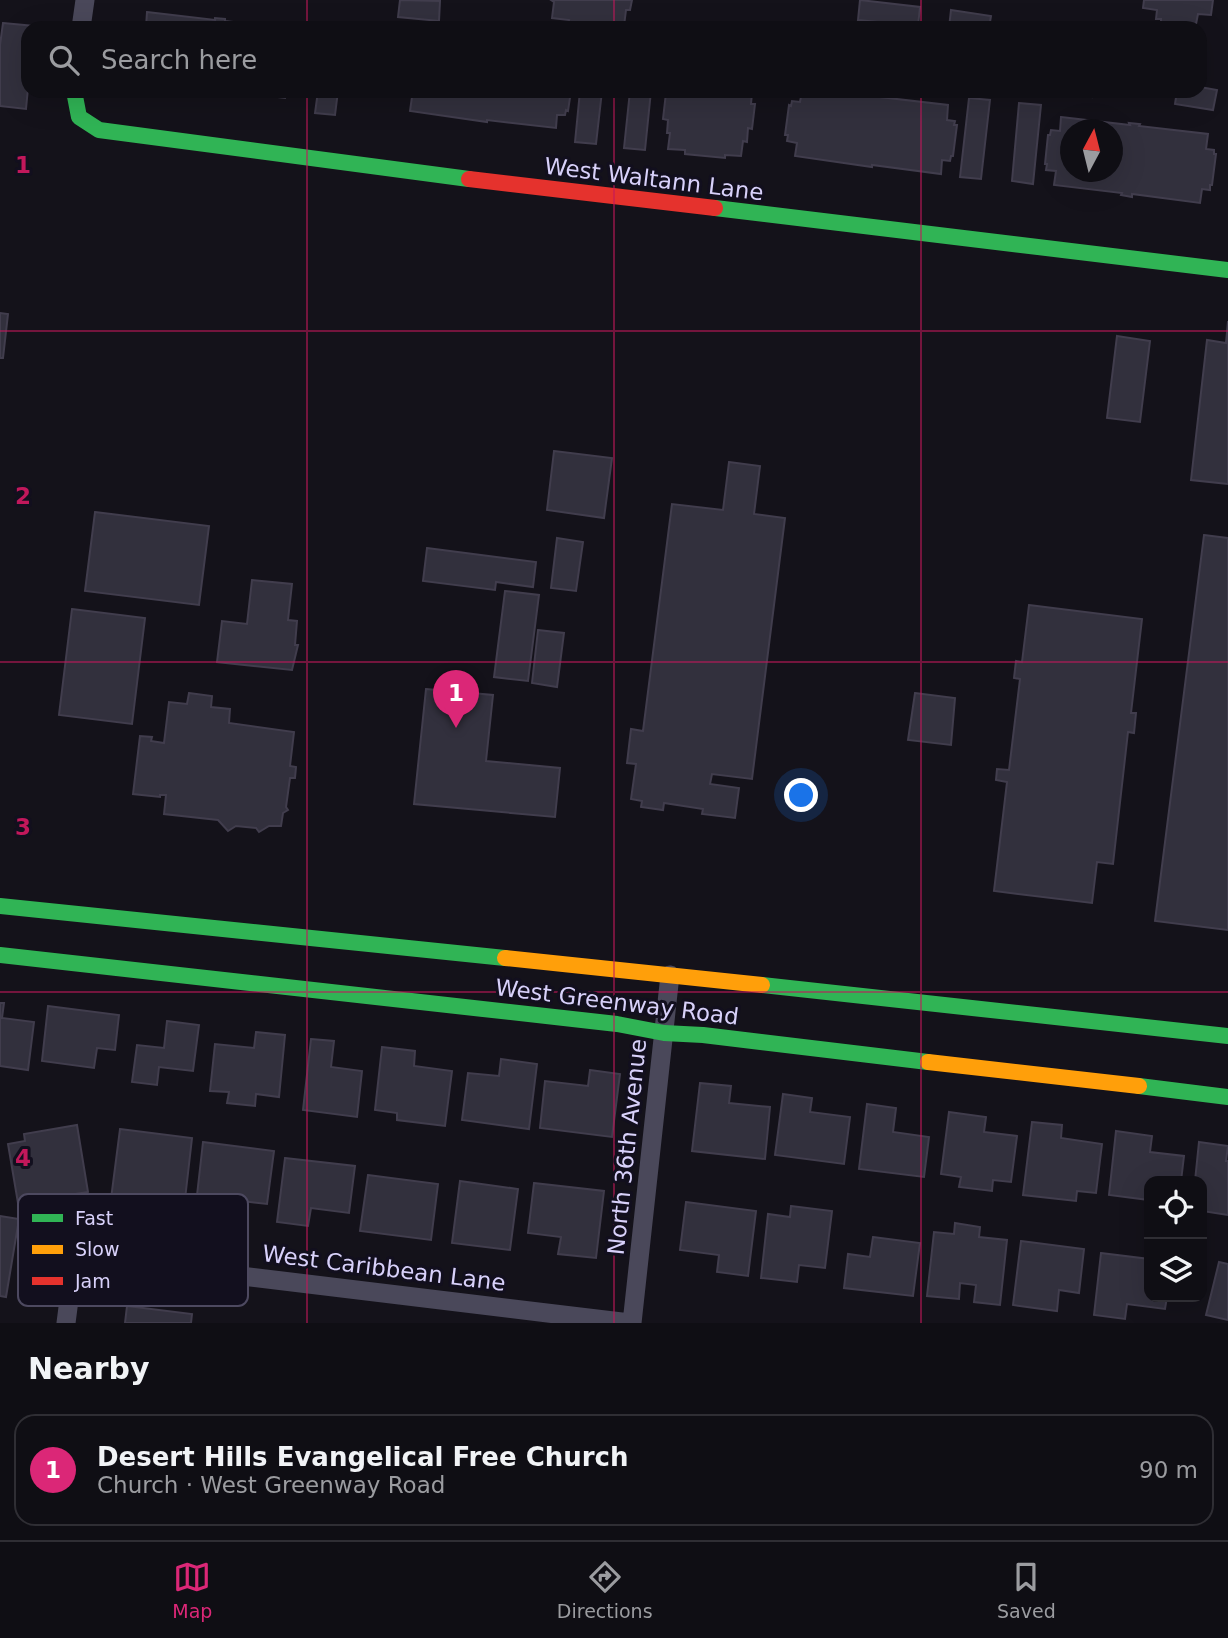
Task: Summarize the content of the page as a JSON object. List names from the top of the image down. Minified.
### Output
{"streets":{"street":["West Waltann Lane","West Greenway Road","North 36th Avenue","West Caribbean Lane"]},"crossings":[["West Greenway Road","North 36th Avenue"],["North 36th Avenue","West Caribbean Lane"]],"legend":["Fast","Slow","Jam"],"north":"top","page":{"search":"Search here","pins":"1","heading":"Nearby","list":[{"mark":"1","name":"Desert Hills Evangelical Free Church","note":"Church · West Greenway Road","value":"90 m"}],"nav":["Map","Directions","Saved"]},"grid":{"rows":["1","2","3","4"]}}
